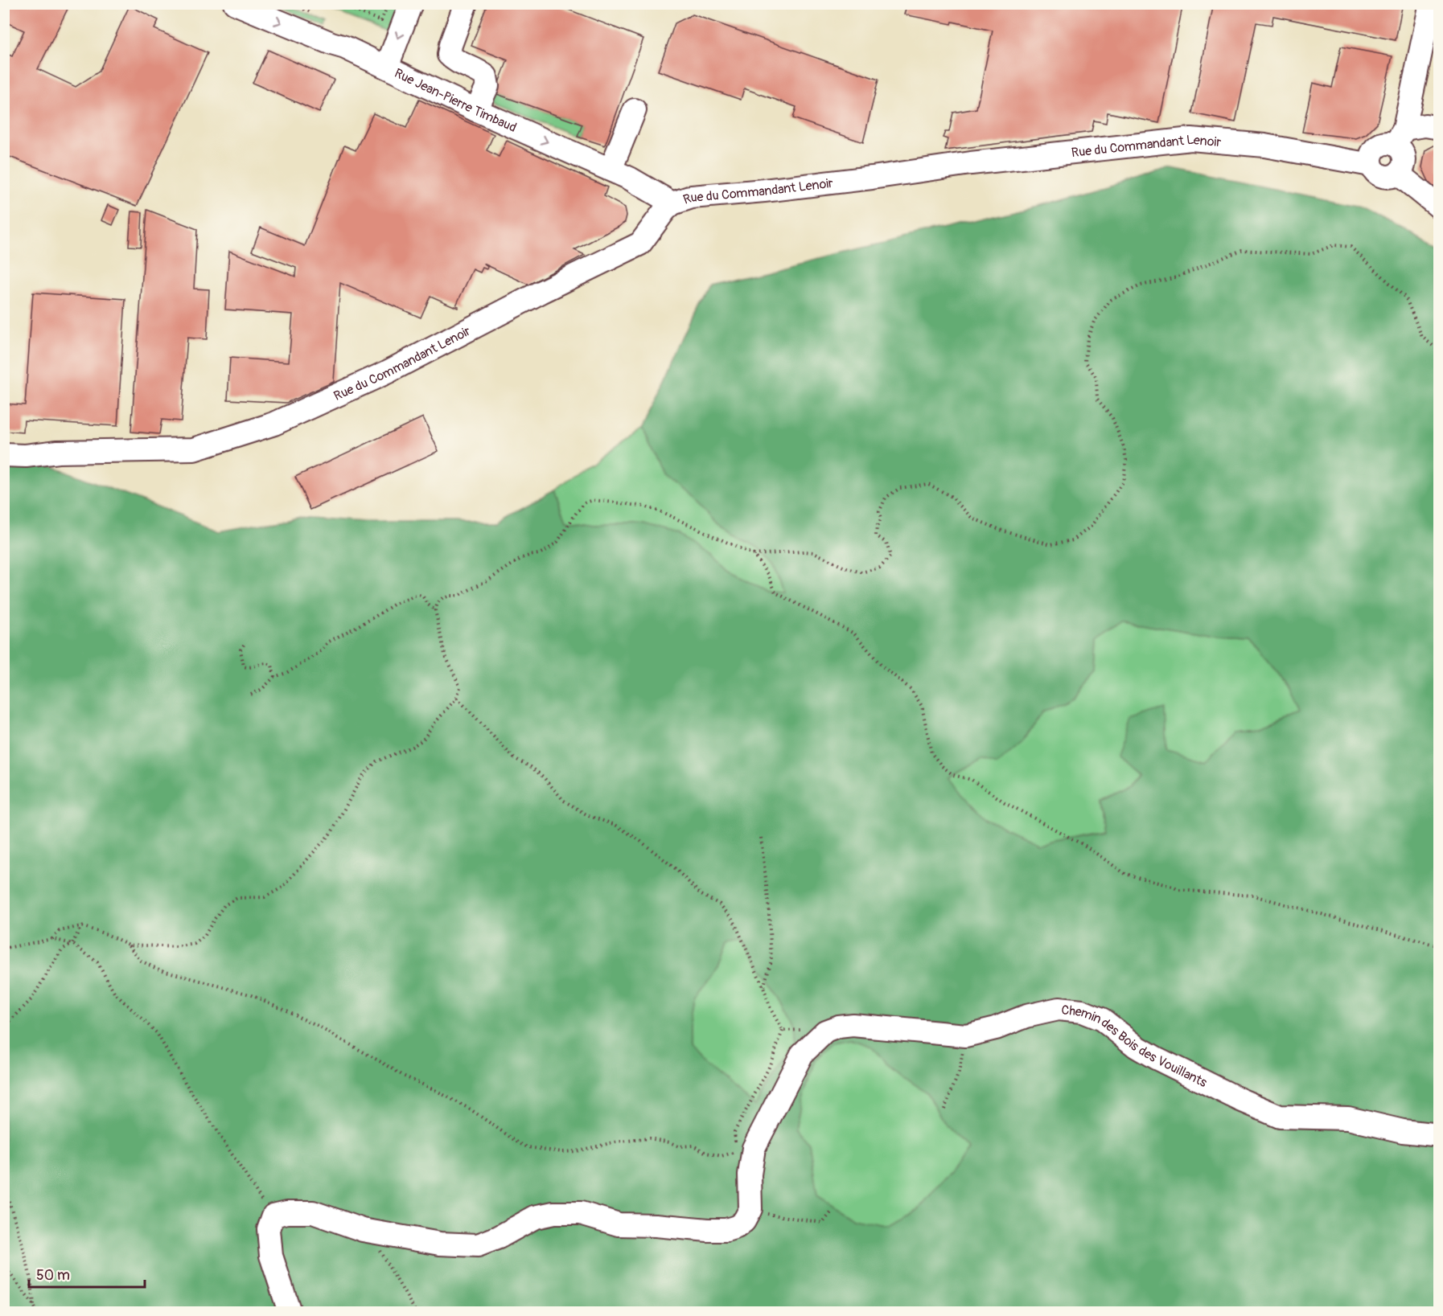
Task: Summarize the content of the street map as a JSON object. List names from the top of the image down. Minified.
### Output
{"streets":{"street":["Rue Jean-Pierre Timbaud","Rue du Commandant Lenoir","Chemin des Bois des Vouillants"]},"crossings":[["Rue Jean-Pierre Timbaud","Rue du Commandant Lenoir"]],"one_way":["Rue Jean-Pierre Timbaud"],"scale_bar":"50 m"}
